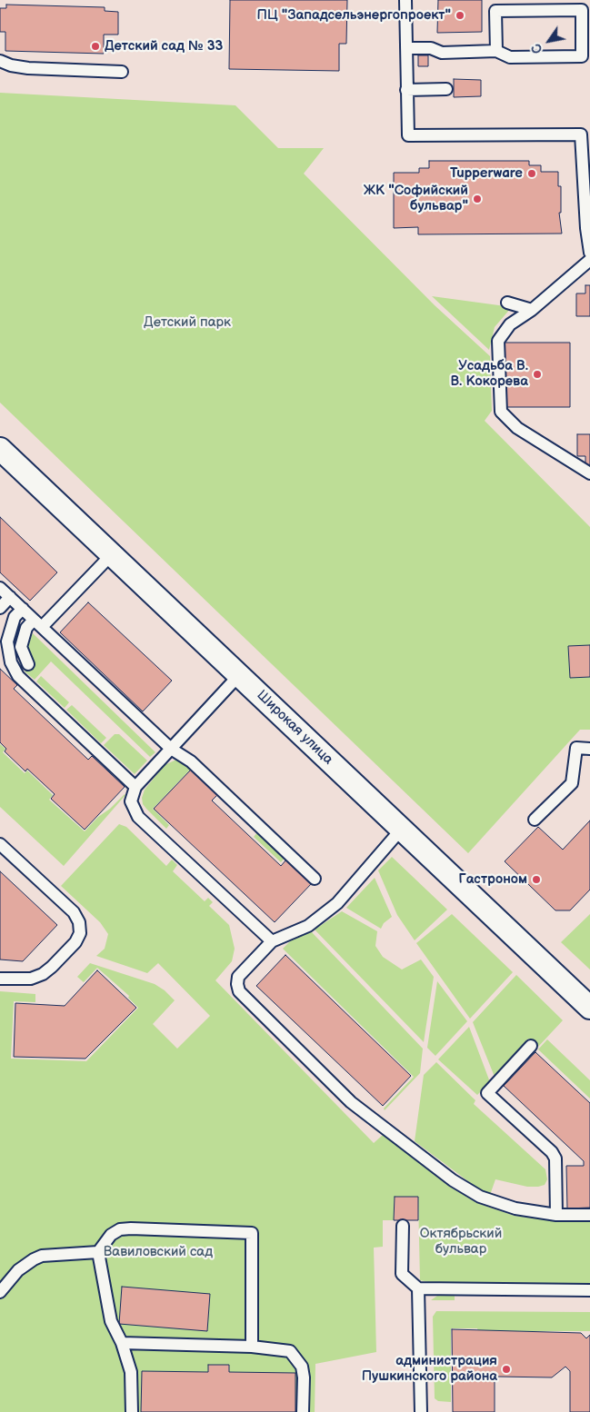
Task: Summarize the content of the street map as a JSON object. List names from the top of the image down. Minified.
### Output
{"streets":{"street":["Широкая улица"]},"parks":["Детский парк","Октябрьский бульвар","Вавиловский сад"],"places":["ПЦ \"Западсельэнергопроект\"","Детский сад № 33","Tupperware","ЖК \"Софийский бульвар\"","Усадьба В. В. Кокорева","Гастроном","администрация Пушкинского района"],"north":"bottom left"}
